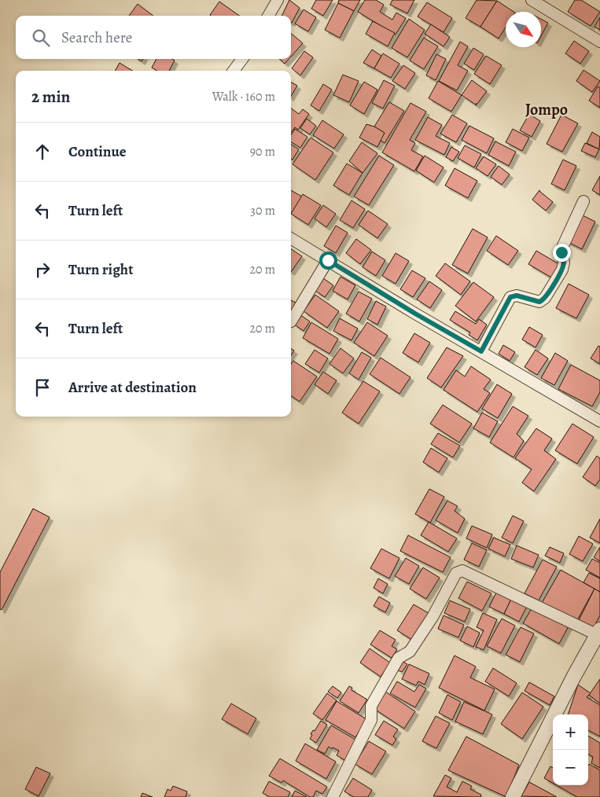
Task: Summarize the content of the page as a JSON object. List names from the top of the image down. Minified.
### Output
{"districts":["Jompo"],"north":"bottom right","page":{"search":"Search here","heading":["2 min","Walk · 160 m"],"list":[["Continue","90 m"],["Turn left","30 m"],["Turn right","20 m"],["Turn left","20 m"],"Arrive at destination"],"map_buttons":["+","−"]}}
